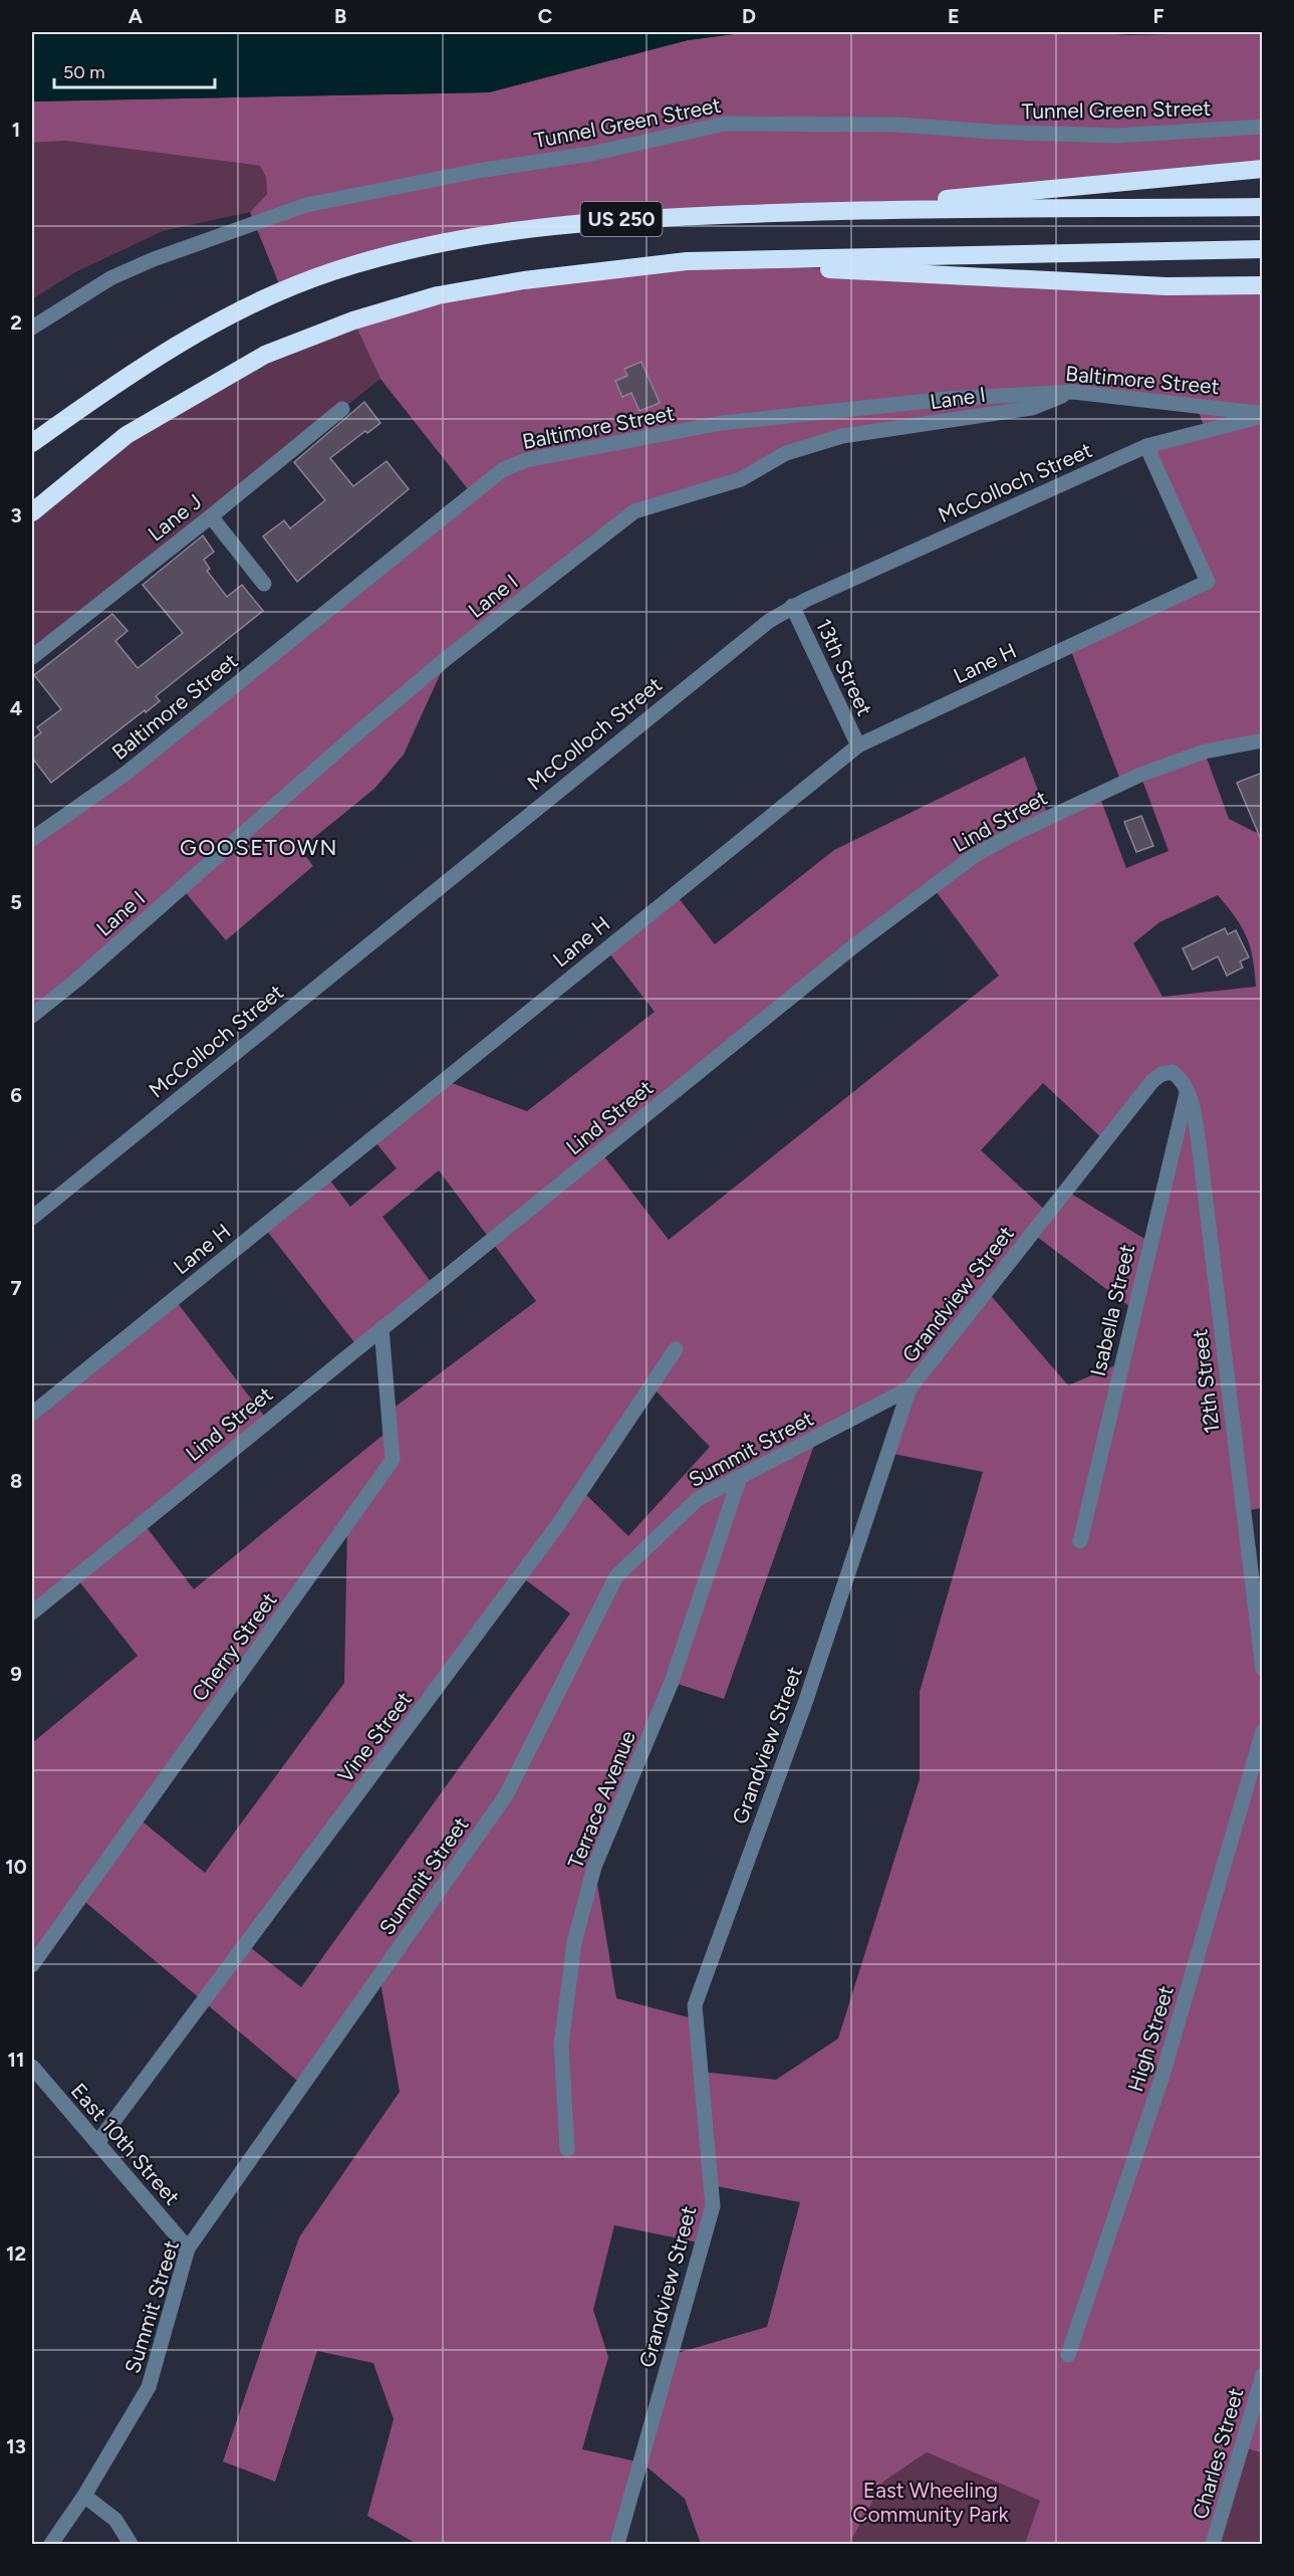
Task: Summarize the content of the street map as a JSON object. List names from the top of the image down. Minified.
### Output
{"streets":{"highway":["US 250"],"street":["Tunnel Green Street","Baltimore Street","Lane I","McColloch Street","Lane J","Lane H","13th Street","Lind Street","Grandview Street","Isabella Street","12th Street","Summit Street","Cherry Street","Vine Street","Terrace Avenue","High Street","East 10th Street","Charles Street"]},"crossings":[["Baltimore Street","Lane I"],["Baltimore Street","McColloch Street"],["McColloch Street","Lane H"],["McColloch Street","13th Street"],["Lane H","13th Street"],["Lind Street","Cherry Street"],["Grandview Street","Isabella Street"],["Grandview Street","12th Street"],["Grandview Street","Summit Street"],["Isabella Street","12th Street"],["Summit Street","Terrace Avenue"],["Summit Street","East 10th Street"],["Vine Street","East 10th Street"]],"districts":["GOOSETOWN"],"parks":["East Wheeling Community Park"],"scale_bar":"50 m","grid":{"columns":["A","B","C","D","E","F"],"rows":["1","2","3","4","5","6","7","8","9","10","11","12","13"]}}
